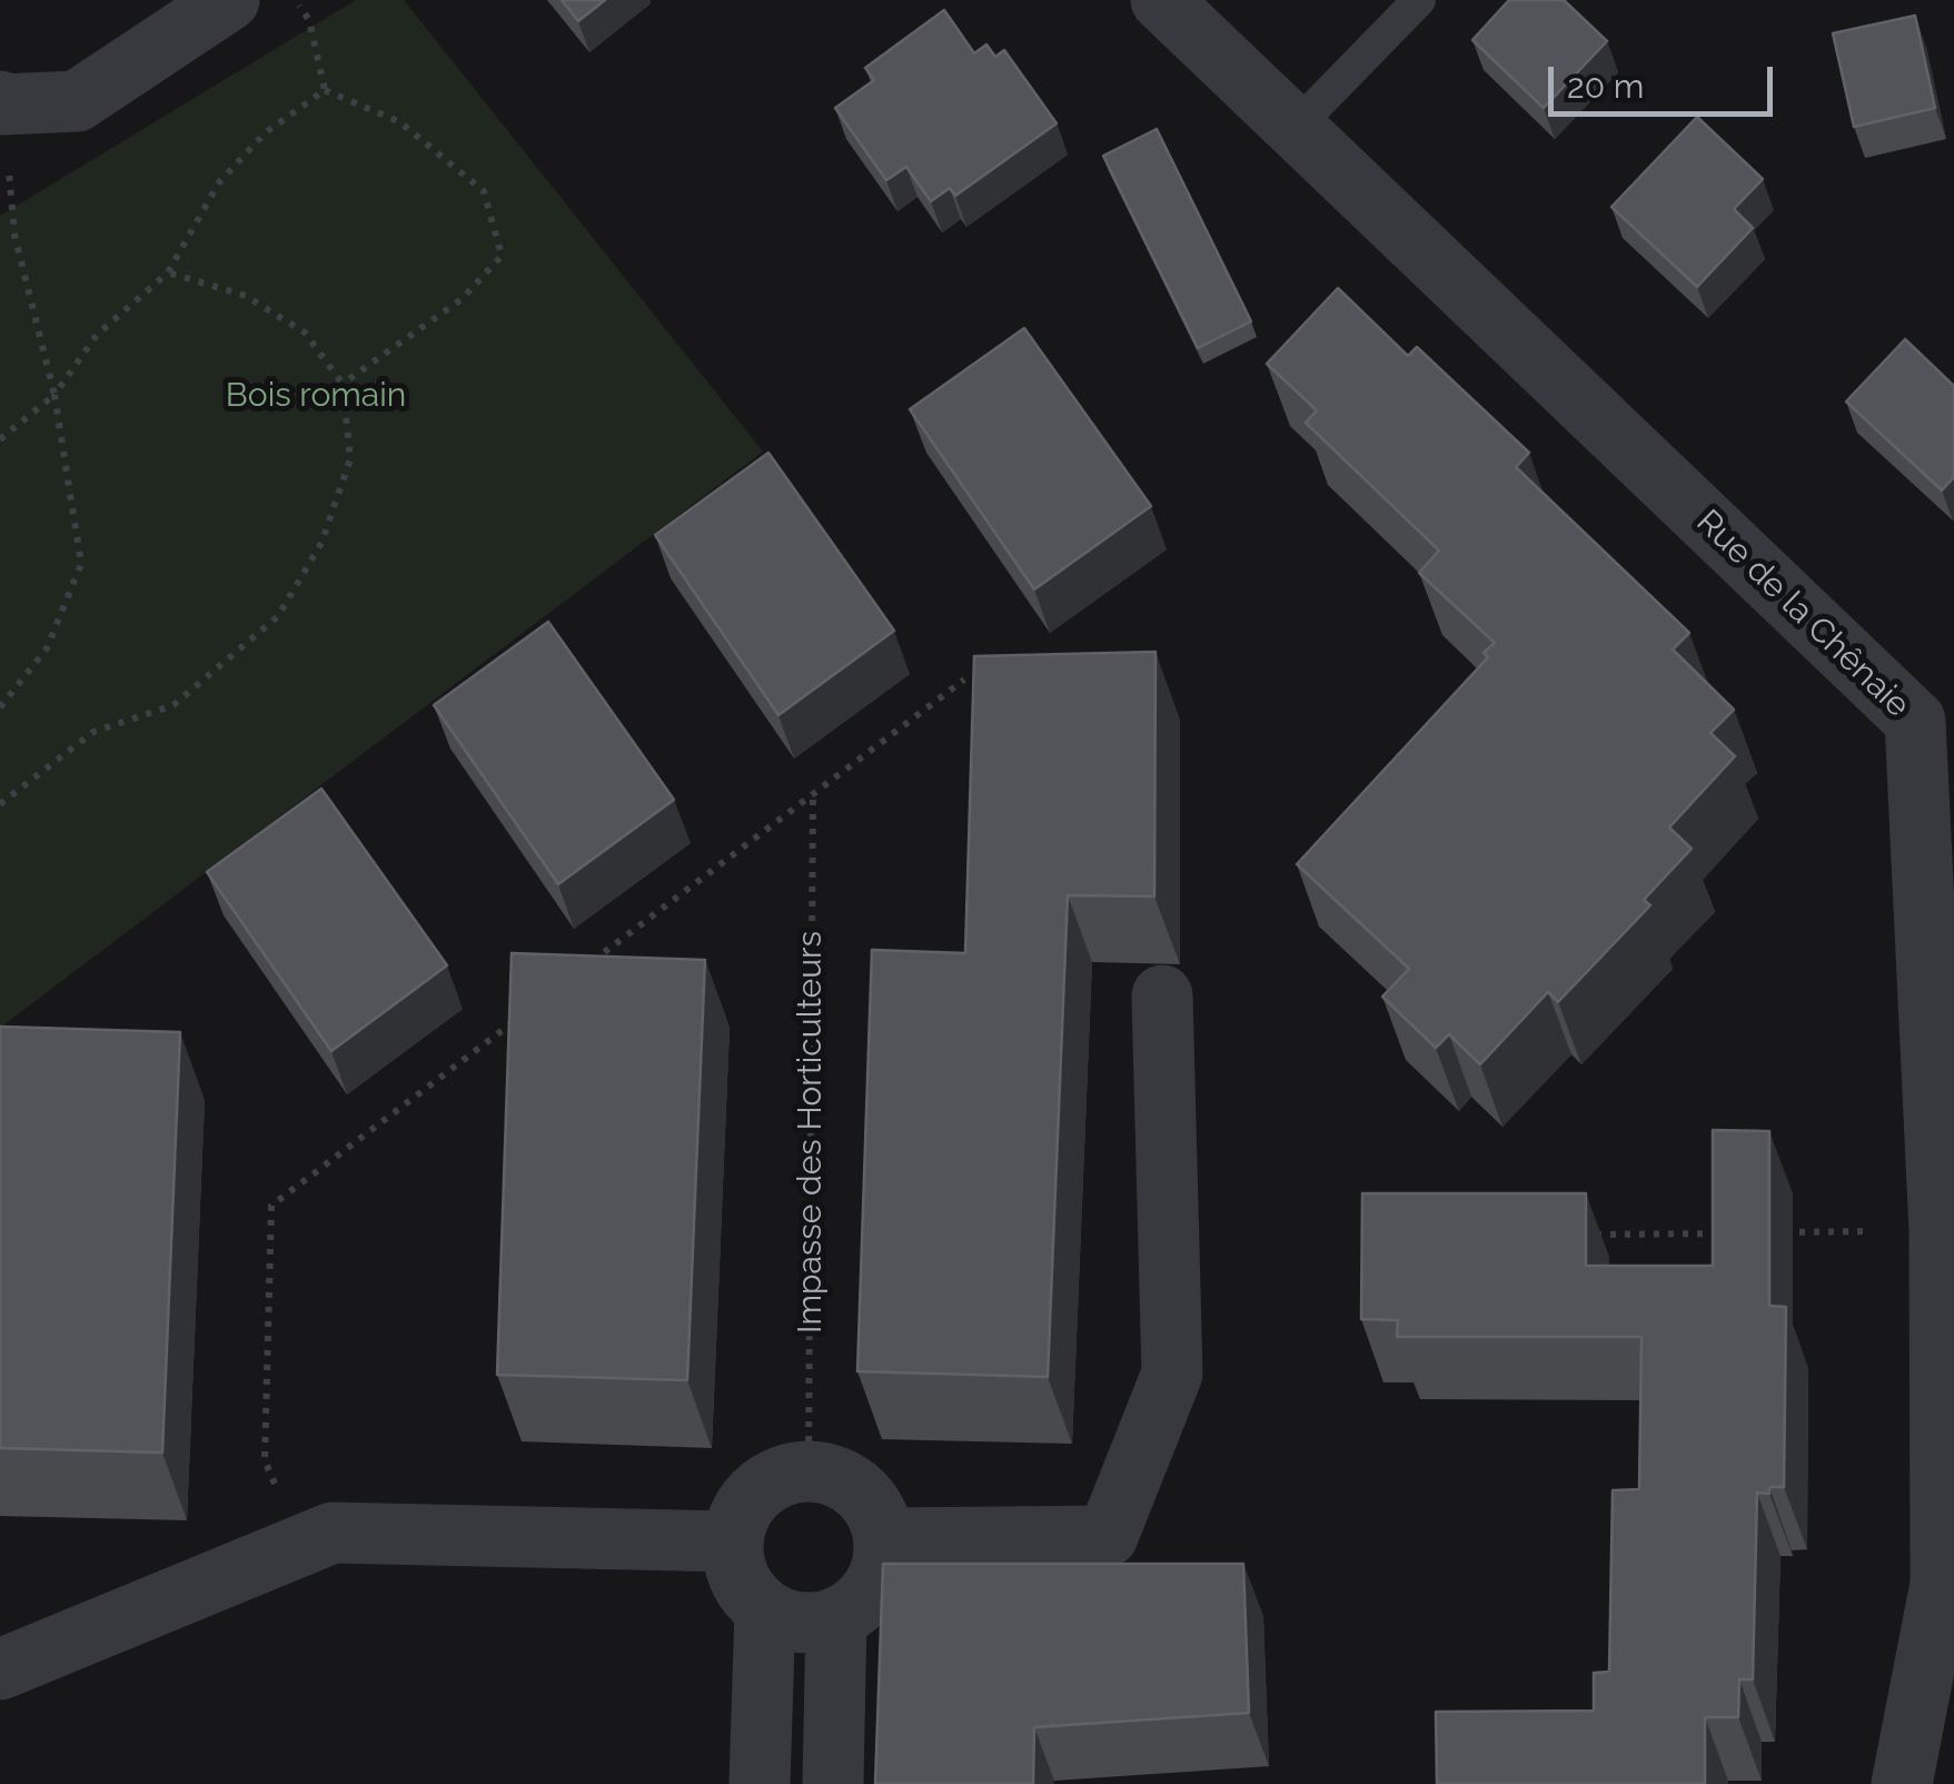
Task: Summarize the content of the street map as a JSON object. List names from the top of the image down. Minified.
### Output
{"streets":{"street":["Rue de la Chênaie"],"path":["Impasse des Horticulteurs"]},"parks":["Bois romain"],"scale_bar":"20 m"}
